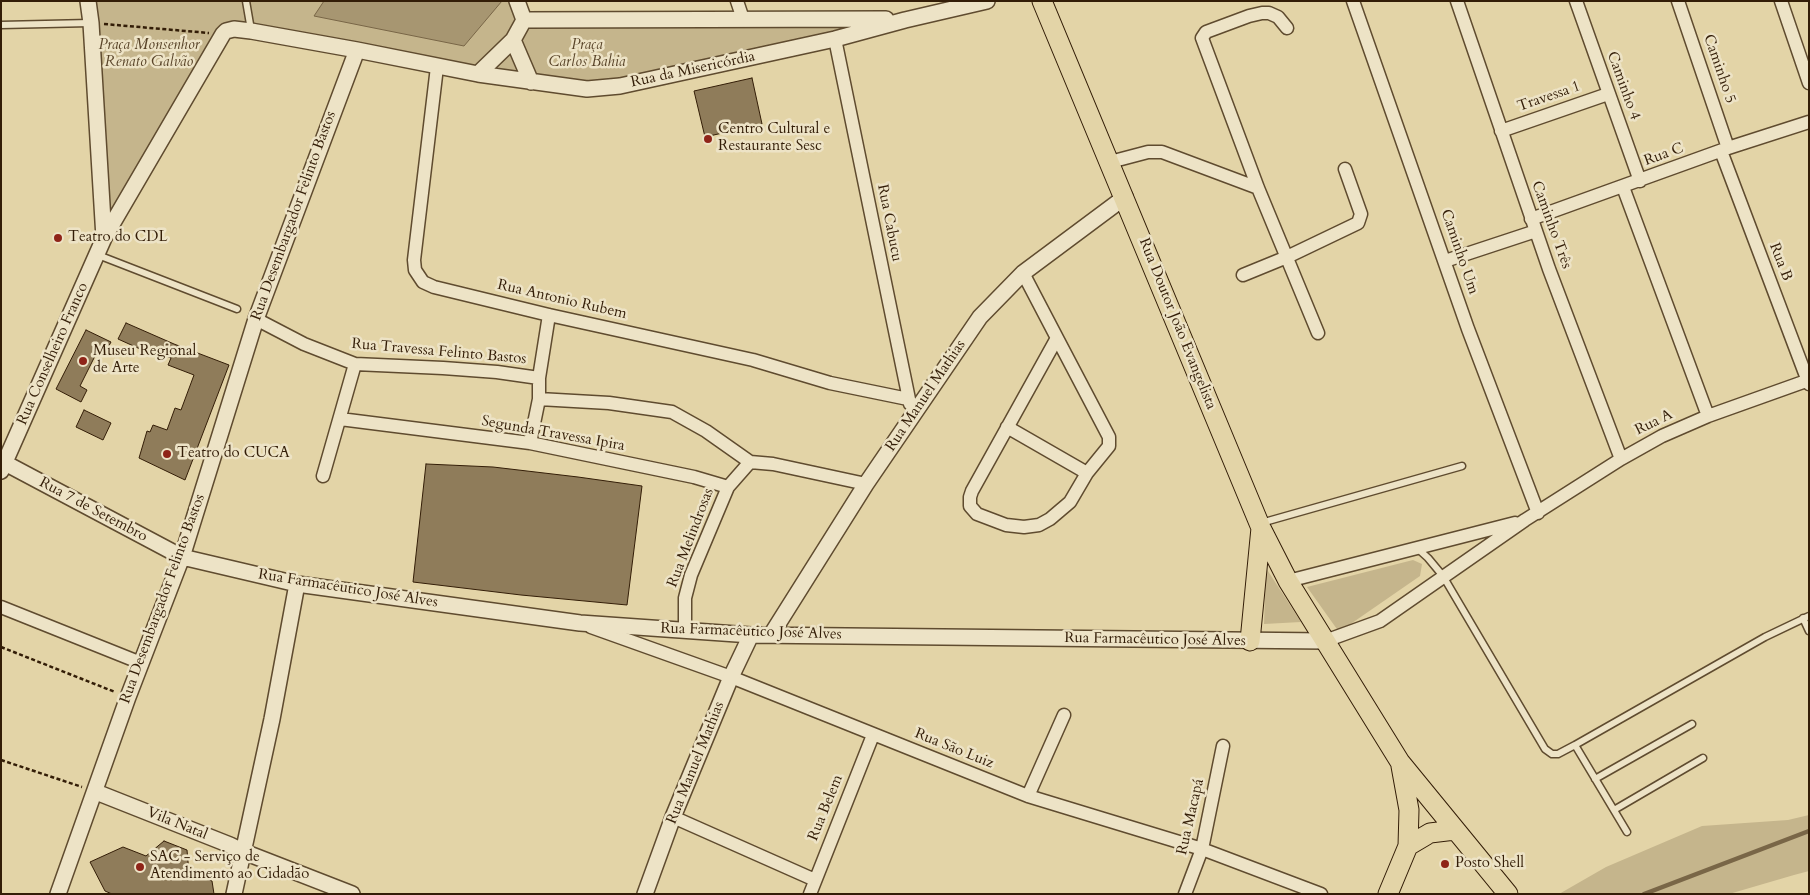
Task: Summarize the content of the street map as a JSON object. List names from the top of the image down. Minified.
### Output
{"streets":{"main road":["Rua Doutor João Evangelista"],"street":["Caminho 5","Rua da Misericórdia","Caminho 4","Travessa 1","Rua C","Rua Desembargador Felinto Bastos","Rua Cabucu","Caminho Três","Caminho Um","Rua B","Rua Antonio Rubem","Rua Travessa Felinto Bastos","Rua Conselheiro Franco","Rua Manuel Mathias","Rua A","Segunda Travessa Ipira","Rua 7 de Setembro","Rua Melindrosas","Rua Farmacêutico José Alves","Rua São Luiz","Rua Belem","Rua Macapá","Vila Natal"]},"crossings":[["Caminho 5","Rua C"],["Caminho 5","Rua B"],["Rua da Misericórdia","Rua Cabucu"],["Caminho 4","Travessa 1"],["Caminho 4","Rua C"],["Travessa 1","Caminho Três"],["Rua C","Caminho Três"],["Rua C","Caminho Um"],["Rua C","Rua B"],["Rua Desembargador Felinto Bastos","Rua Travessa Felinto Bastos"],["Rua Desembargador Felinto Bastos","Rua 7 de Setembro"],["Rua Desembargador Felinto Bastos","Rua Farmacêutico José Alves"],["Rua Desembargador Felinto Bastos","Vila Natal"],["Rua Cabucu","Rua Antonio Rubem"],["Rua Cabucu","Rua Manuel Mathias"],["Caminho Três","Rua A"],["Caminho Um","Rua A"],["Rua B","Rua A"],["Rua Doutor João Evangelista","Rua Manuel Mathias"],["Rua Doutor João Evangelista","Rua A"],["Rua Doutor João Evangelista","Rua Farmacêutico José Alves"],["Rua Conselheiro Franco","Rua 7 de Setembro"],["Rua Manuel Mathias","Rua Farmacêutico José Alves"],["Rua Manuel Mathias","Rua São Luiz"],["Rua A","Rua Farmacêutico José Alves"],["Segunda Travessa Ipira","Rua Melindrosas"],["Rua 7 de Setembro","Rua Farmacêutico José Alves"],["Rua Melindrosas","Rua Farmacêutico José Alves"],["Rua Farmacêutico José Alves","Rua São Luiz"],["Rua São Luiz","Rua Belem"],["Rua São Luiz","Rua Macapá"]],"parks":["Praça Monsenhor Renato Galvão","Praça Carlos Bahia"],"places":["Centro Cultural e Restaurante Sesc","Teatro do CDL","Museu Regional de Arte","Teatro do CUCA","Posto Shell","SAC - Serviço de Atendimento ao Cidadão"]}
